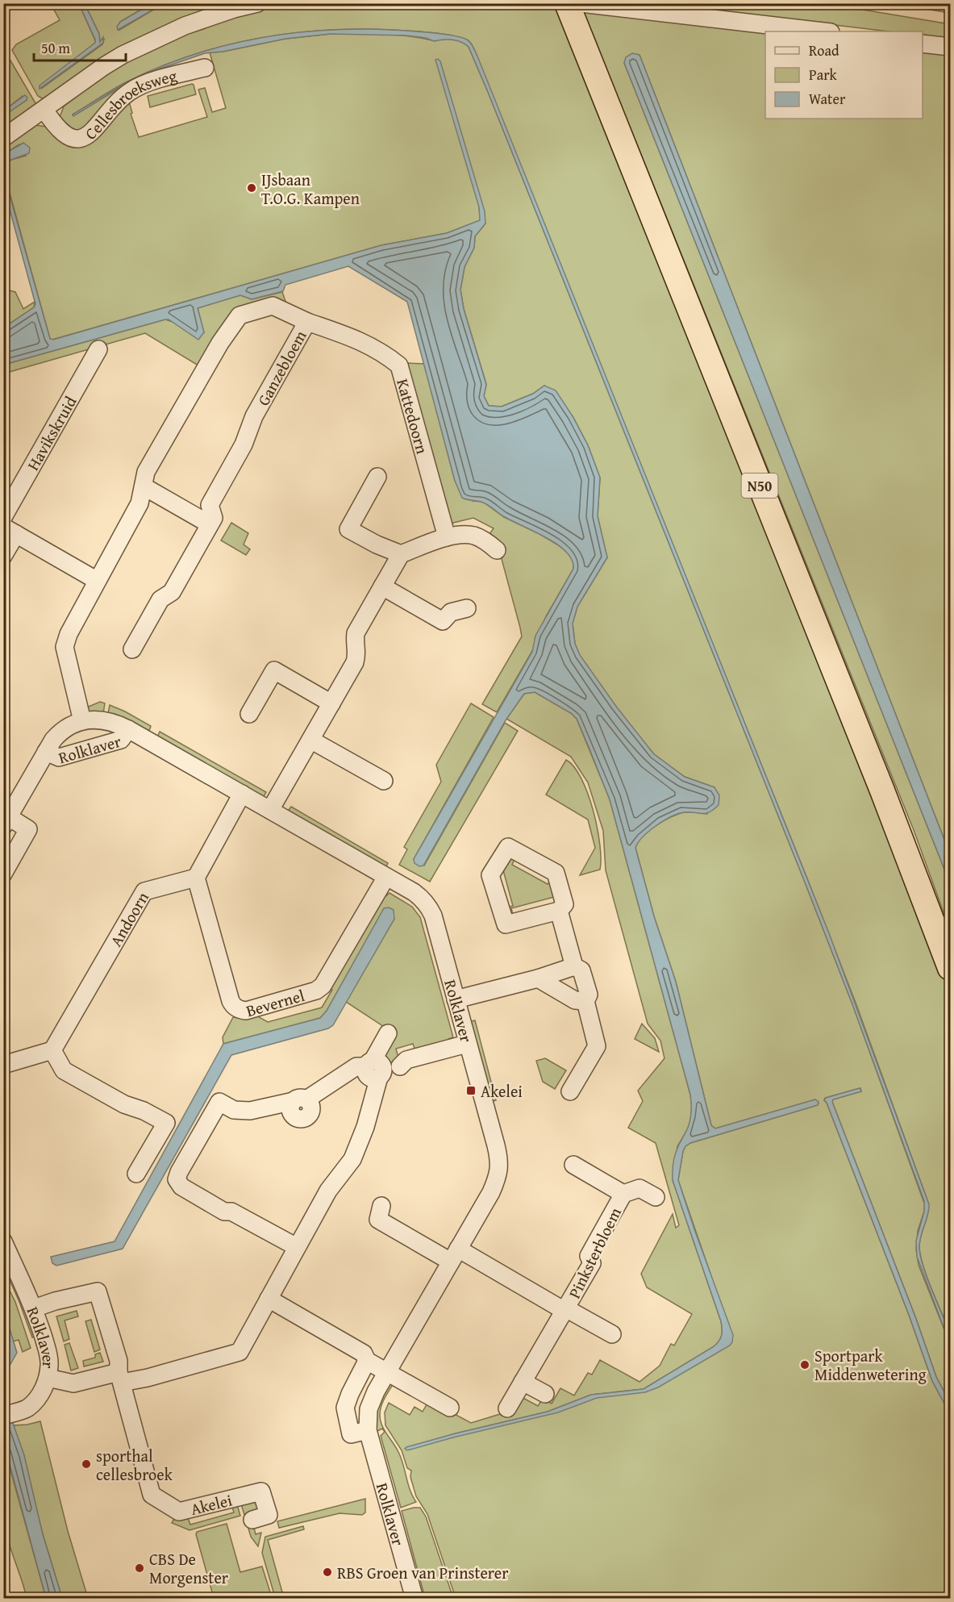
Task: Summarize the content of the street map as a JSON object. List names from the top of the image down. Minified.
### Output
{"streets":{"highway":["N50"],"street":["Cellesbroeksweg","Ganzebloem","Kattedoorn","Havikskruid","Rolklaver","Andoorn","Bevernel","Pinksterbloem","Akelei"]},"crossings":[["Ganzebloem","Kattedoorn"],["Ganzebloem","Rolklaver"],["Rolklaver","Bevernel"],["Rolklaver","Pinksterbloem"],["Rolklaver","Akelei"],["Andoorn","Bevernel"]],"places":{"other":["IJsbaan T.O.G. Kampen","Sportpark Middenwetering","sporthal cellesbroek","CBS De Morgenster","RBS Groen van Prinsterer"],"transit":["Akelei"]},"legend":["Road","Park","Water"],"scale_bar":"50 m"}
